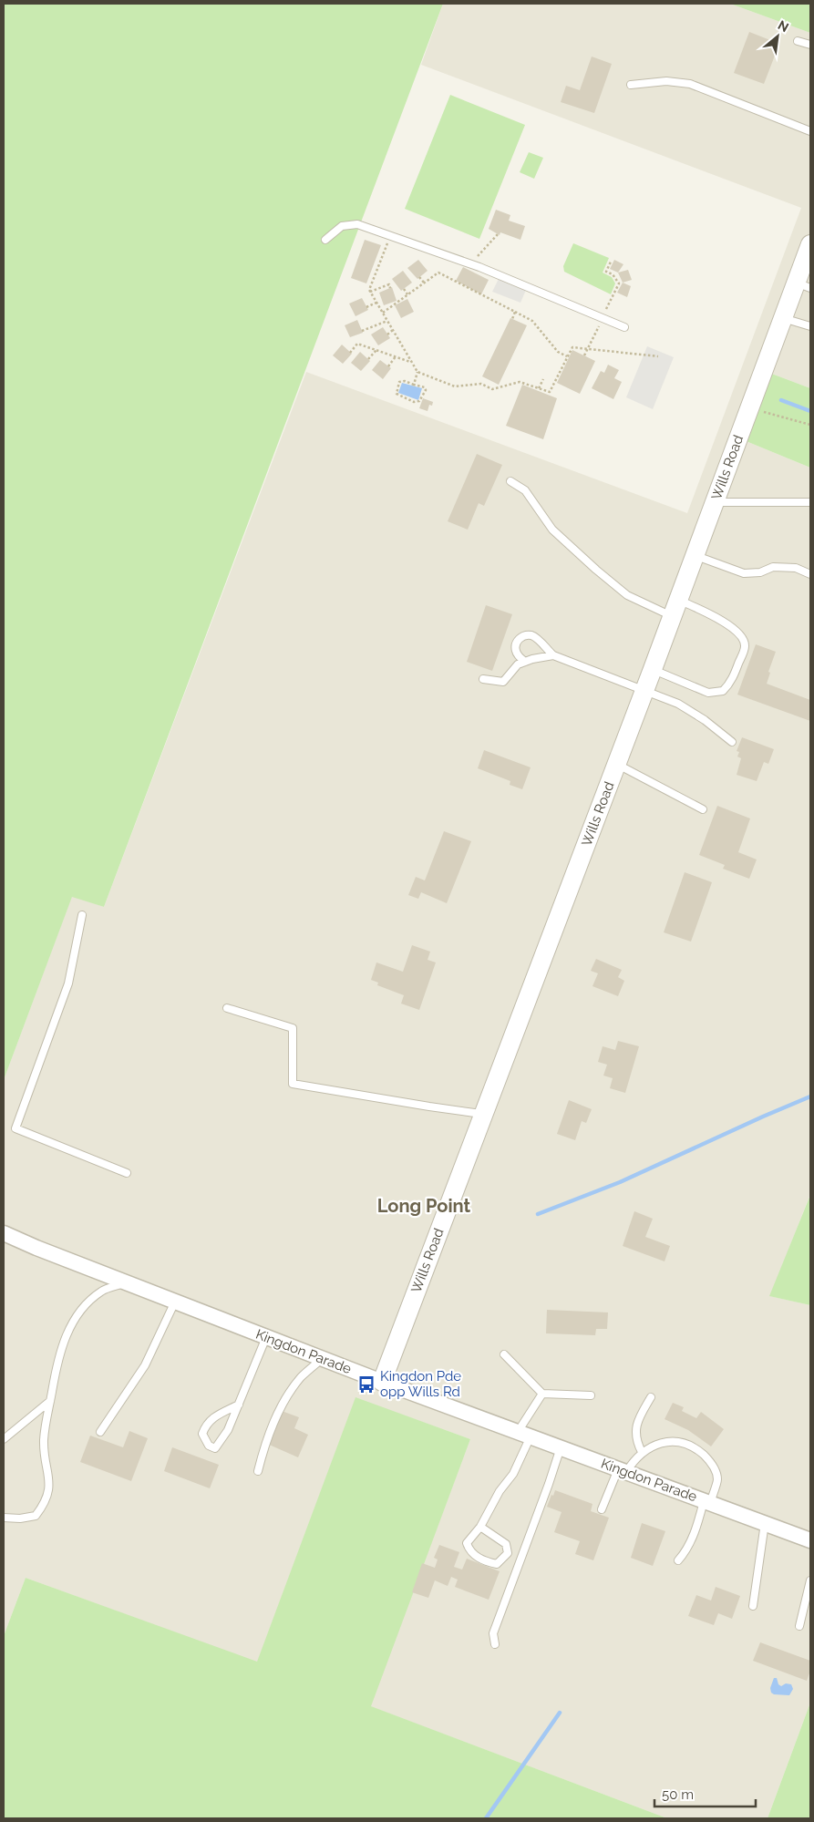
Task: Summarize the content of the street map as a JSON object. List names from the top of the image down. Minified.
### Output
{"streets":{"street":["Wills Road","Kingdon Parade"]},"crossings":[["Wills Road","Kingdon Parade"]],"districts":["Long Point"],"places":{"bus stop":["Kingdon Pde opp Wills Rd"]},"scale_bar":"50 m","north":"top right"}
